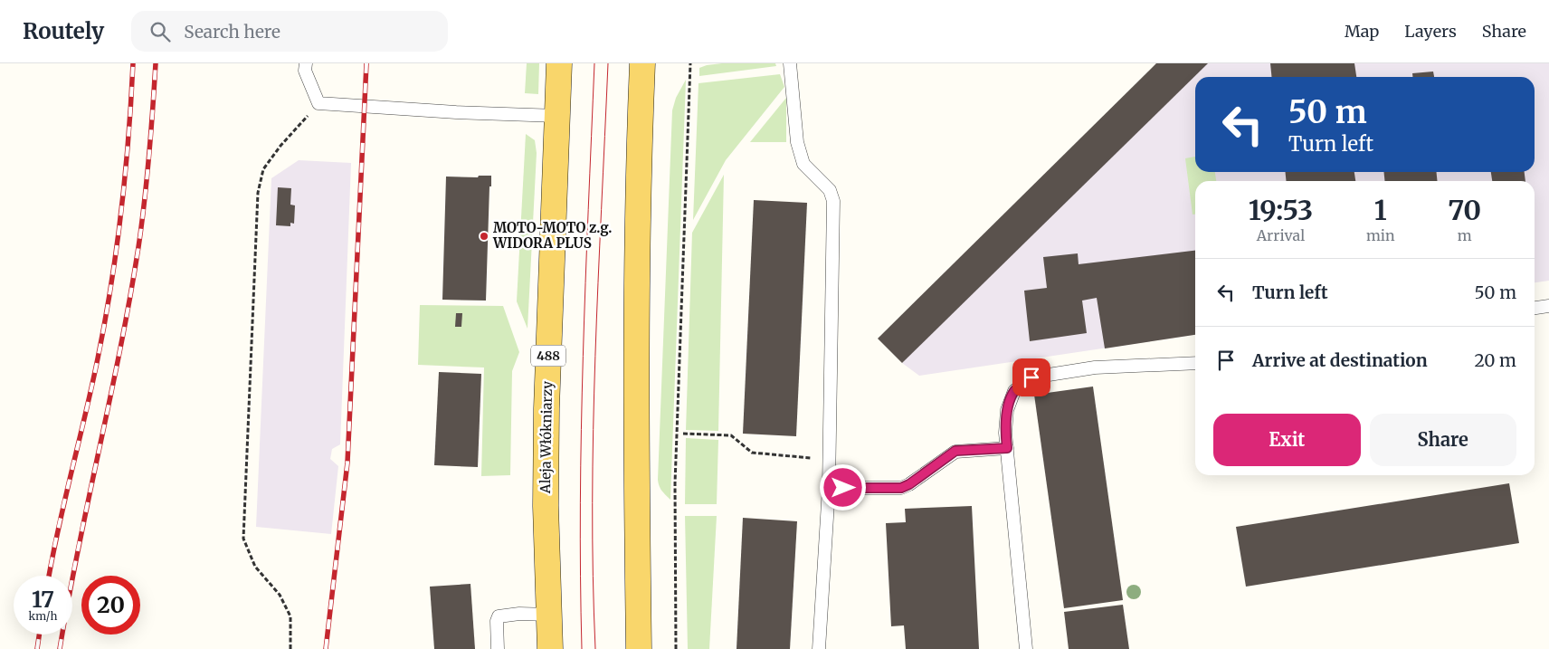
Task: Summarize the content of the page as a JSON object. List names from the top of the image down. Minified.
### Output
{"streets":{"main road":["488","Aleja Włókniarzy"]},"places":["MOTO-MOTO z.g. WIDORA PLUS"],"page":{"header":"Routely","search":"Search here","nav":["Map","Layers","Share"],"turn":["50 m","Turn left"],"eta":["19:53","Arrival","1","min","70","m"],"list":[{"name":"Turn left","value":"50 m"},{"name":"Arrive at destination","value":"20 m"}],"buttons":["Exit","Share"],"speed":"17 km/h","limit":"20"}}
